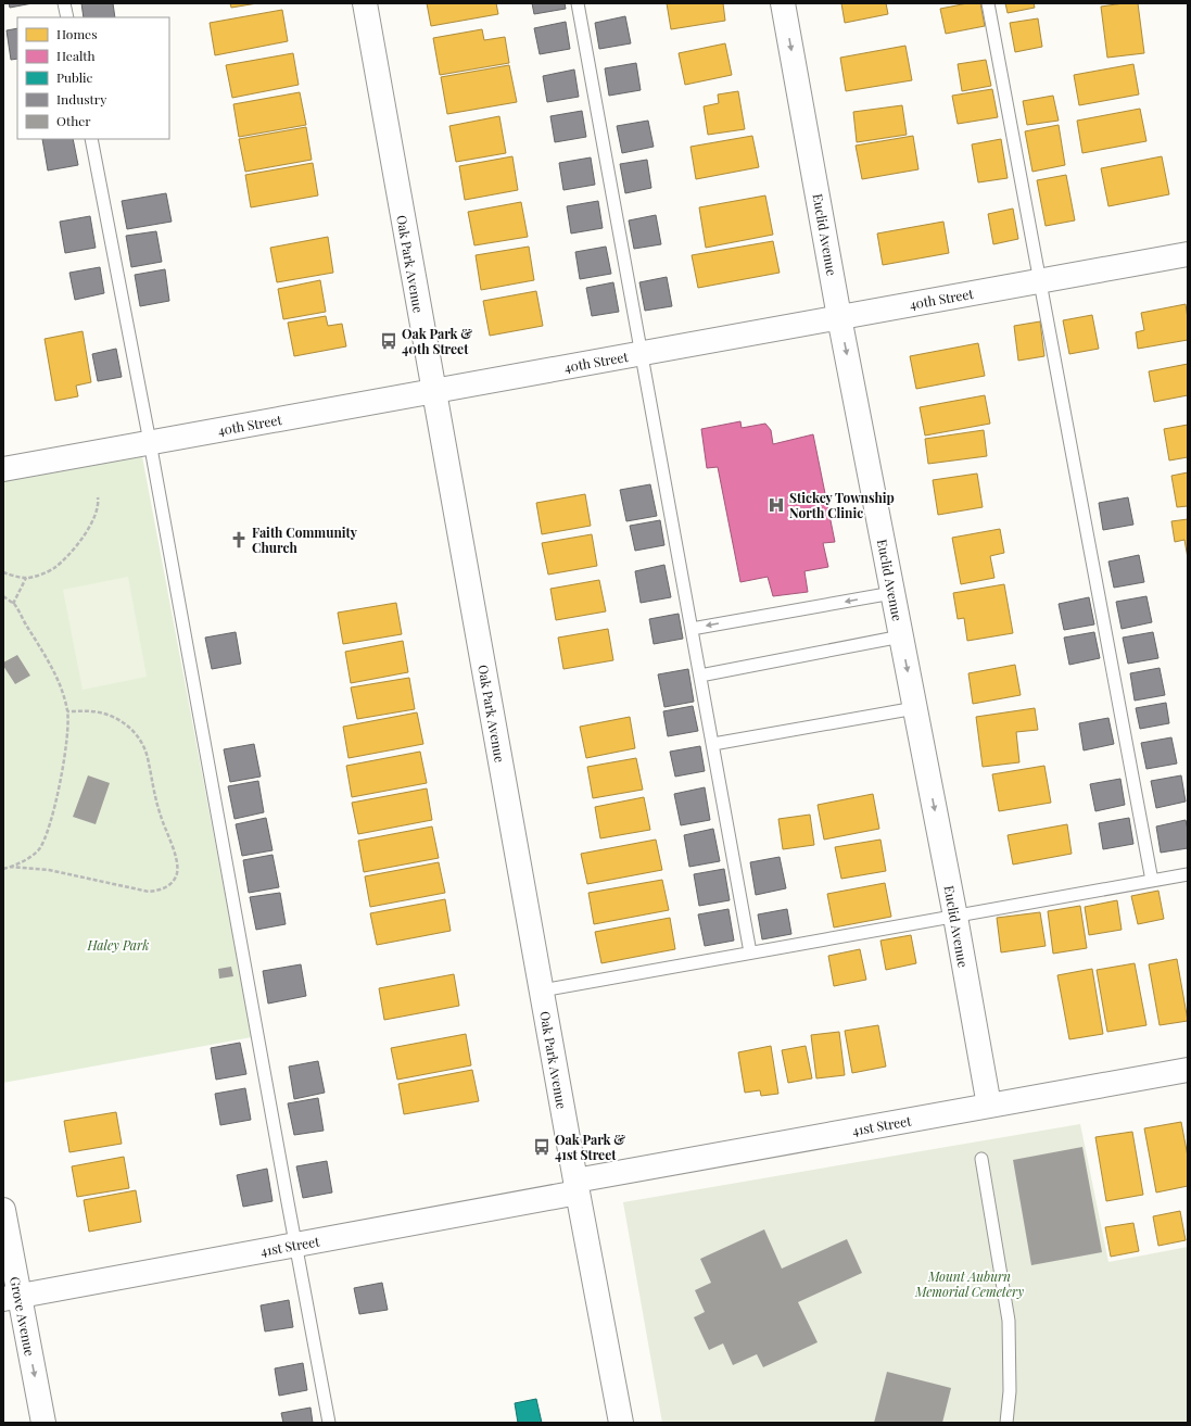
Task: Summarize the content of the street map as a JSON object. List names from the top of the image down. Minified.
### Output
{"streets":{"street":["Euclid Avenue","Oak Park Avenue","40th Street","41st Street","Grove Avenue"]},"crossings":[["Euclid Avenue","40th Street"],["Euclid Avenue","41st Street"],["Oak Park Avenue","40th Street"],["Oak Park Avenue","41st Street"],["41st Street","Grove Avenue"]],"one_way":["Euclid Avenue","Grove Avenue"],"parks":["Haley Park","Mount Auburn Memorial Cemetery"],"places":{"bus stop":["Oak Park & 40th Street","Oak Park & 41st Street"],"hospital":["Stickey Township North Clinic"],"church":["Faith Community Church"]},"legend":["Homes","Health","Public","Industry","Other"]}
